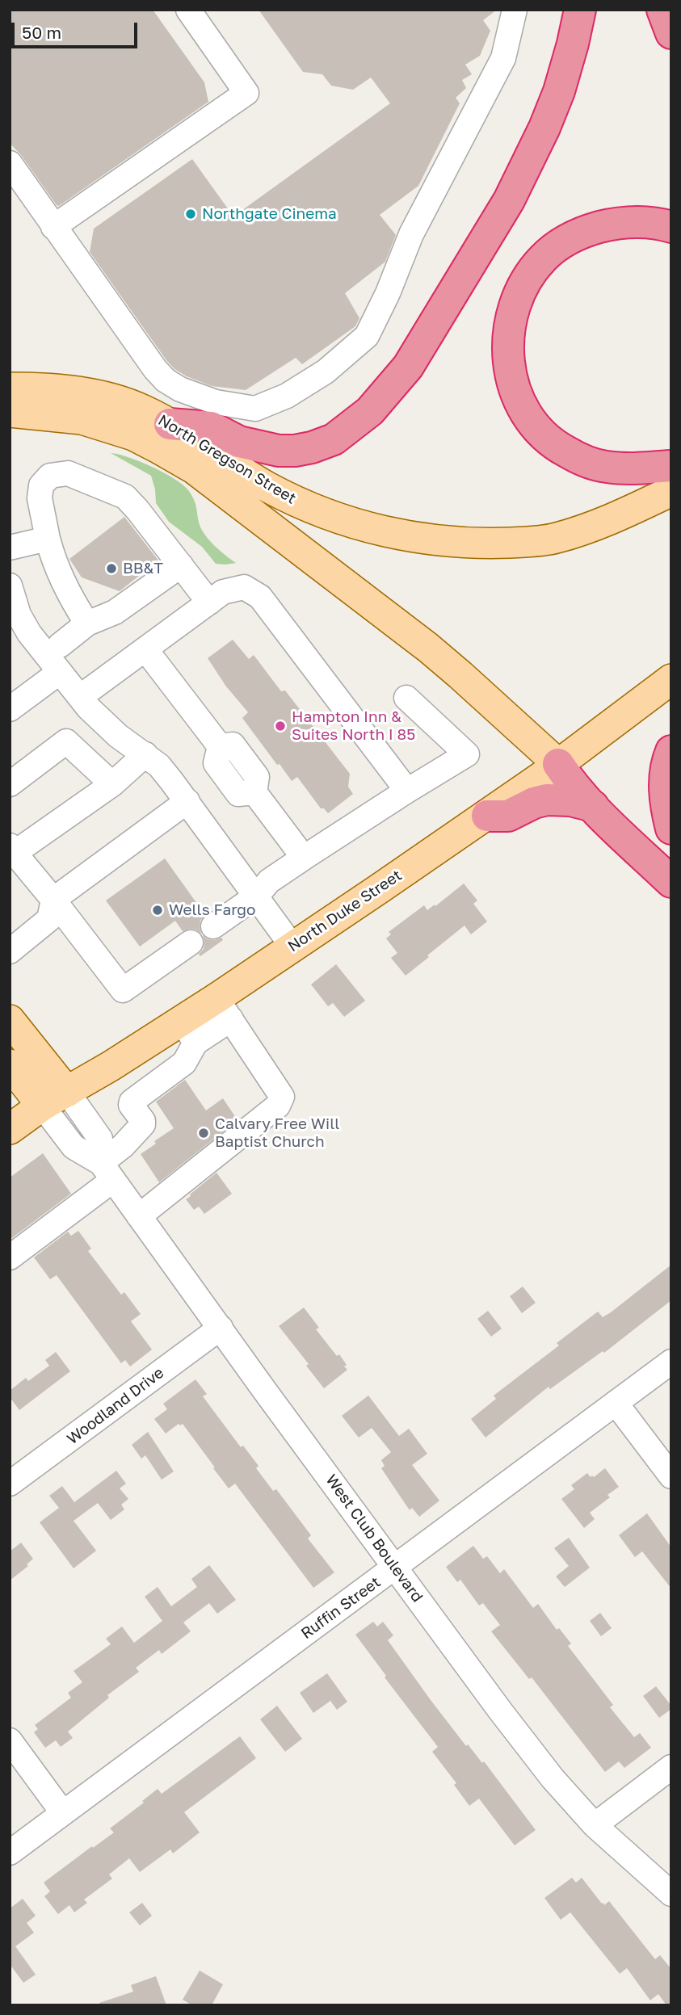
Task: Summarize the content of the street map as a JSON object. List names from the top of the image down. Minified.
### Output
{"streets":{"main road":["North Gregson Street","North Duke Street","West Club Boulevard"],"street":["Woodland Drive","Ruffin Street"]},"crossings":[["North Gregson Street","North Duke Street"],["North Duke Street","West Club Boulevard"],["Woodland Drive","West Club Boulevard"],["West Club Boulevard","Ruffin Street"]],"places":["Northgate Cinema","BB&T","Hampton Inn & Suites North I 85","Wells Fargo","Calvary Free Will Baptist Church"],"scale_bar":"50 m"}
